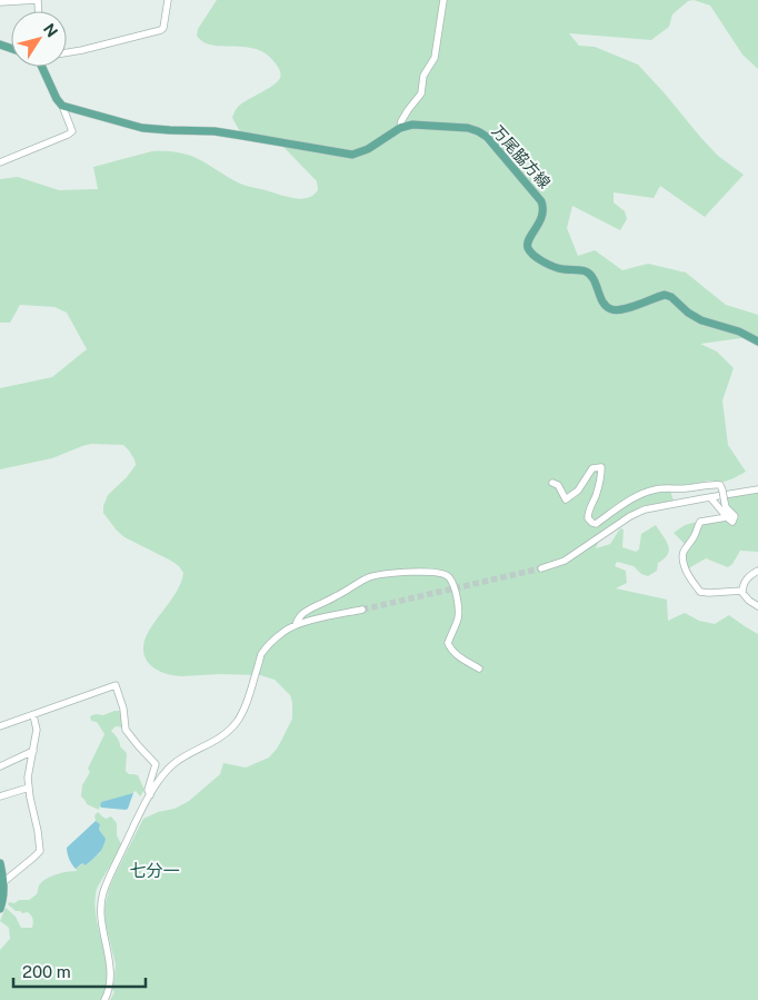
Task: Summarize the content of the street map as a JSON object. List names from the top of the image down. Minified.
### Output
{"streets":{"main road":["万尾脇方線"]},"districts":["七分一"],"scale_bar":"200 m","north":"top right"}
